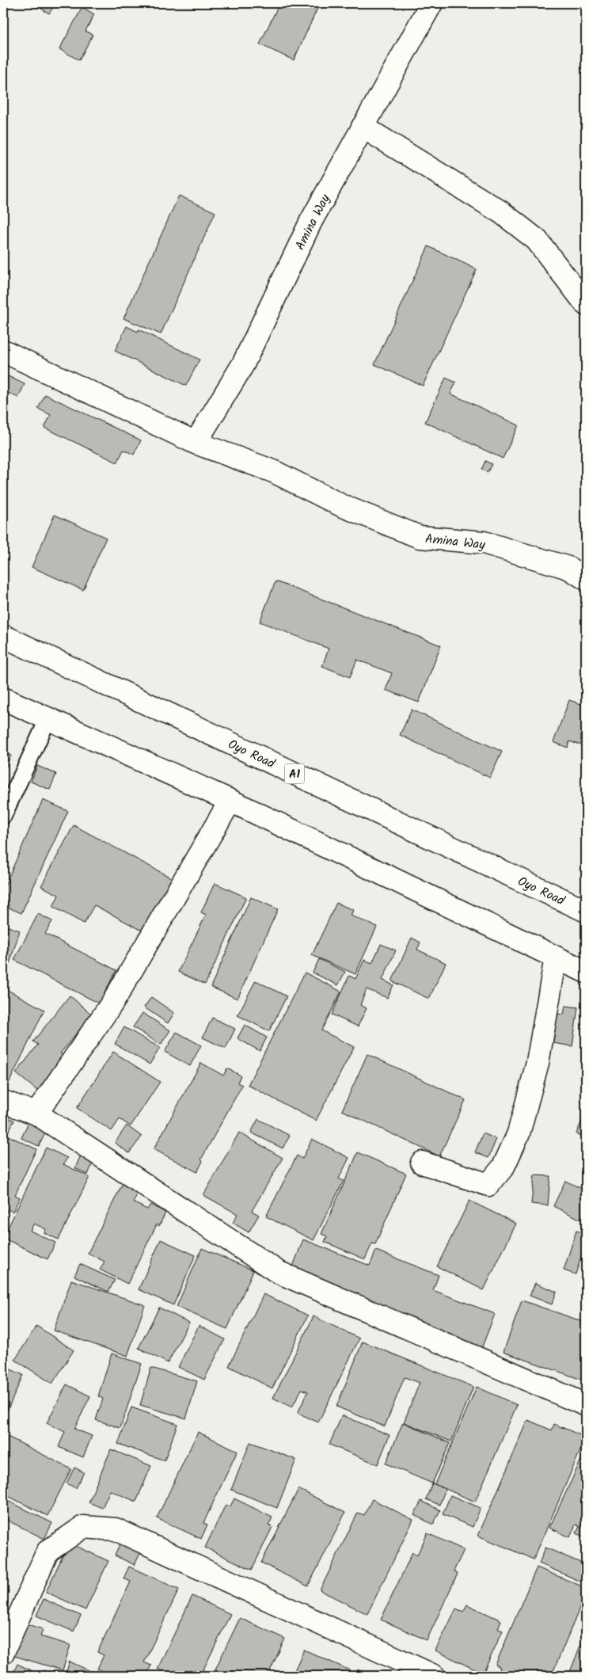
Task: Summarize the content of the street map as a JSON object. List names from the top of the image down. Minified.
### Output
{"streets":{"main road":["Amina Way","Oyo Road","A1"]}}
